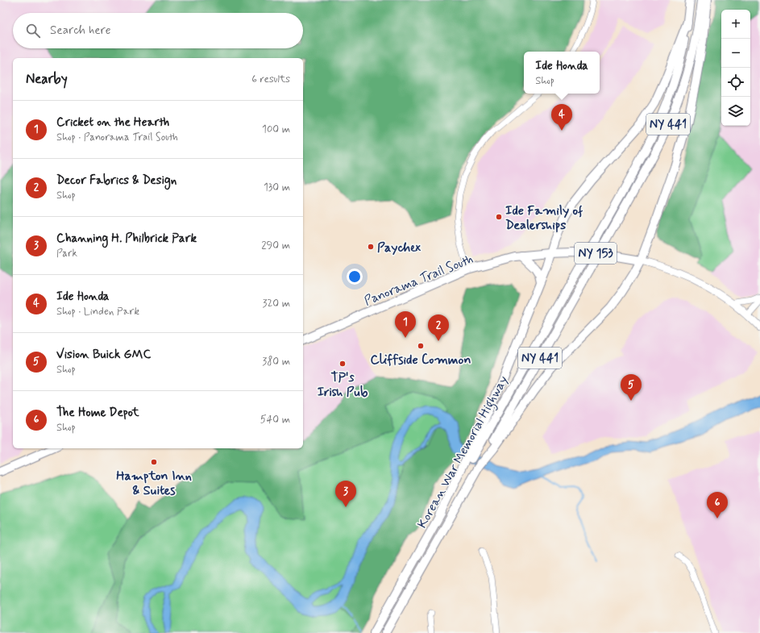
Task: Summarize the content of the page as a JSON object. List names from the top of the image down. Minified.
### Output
{"streets":{"main road":["NY 441","NY 153","Panorama Trail South","Korean War Memorial Highway"]},"places":["Ide Family of Dealerships","Paychex","Cliffside Common","TP's Irish Pub","Hampton Inn & Suites"],"page":{"map_buttons":["+","−"],"search":"Search here","popup":["Ide Honda","Shop"],"heading":["Nearby","6 results"],"list":[{"mark":"1","name":"Cricket on the Hearth","note":"Shop · Panorama Trail South","value":"100 m"},{"mark":"2","name":"Decor Fabrics & Design","note":"Shop","value":"130 m"},{"mark":"3","name":"Channing H. Philbrick Park","note":"Park","value":"290 m"},{"mark":"4","name":"Ide Honda","note":"Shop · Linden Park","value":"320 m"},{"mark":"5","name":"Vision Buick GMC","note":"Shop","value":"380 m"},{"mark":"6","name":"The Home Depot","note":"Shop","value":"540 m"}],"pins":["4","1","2","5","3","6"]}}
